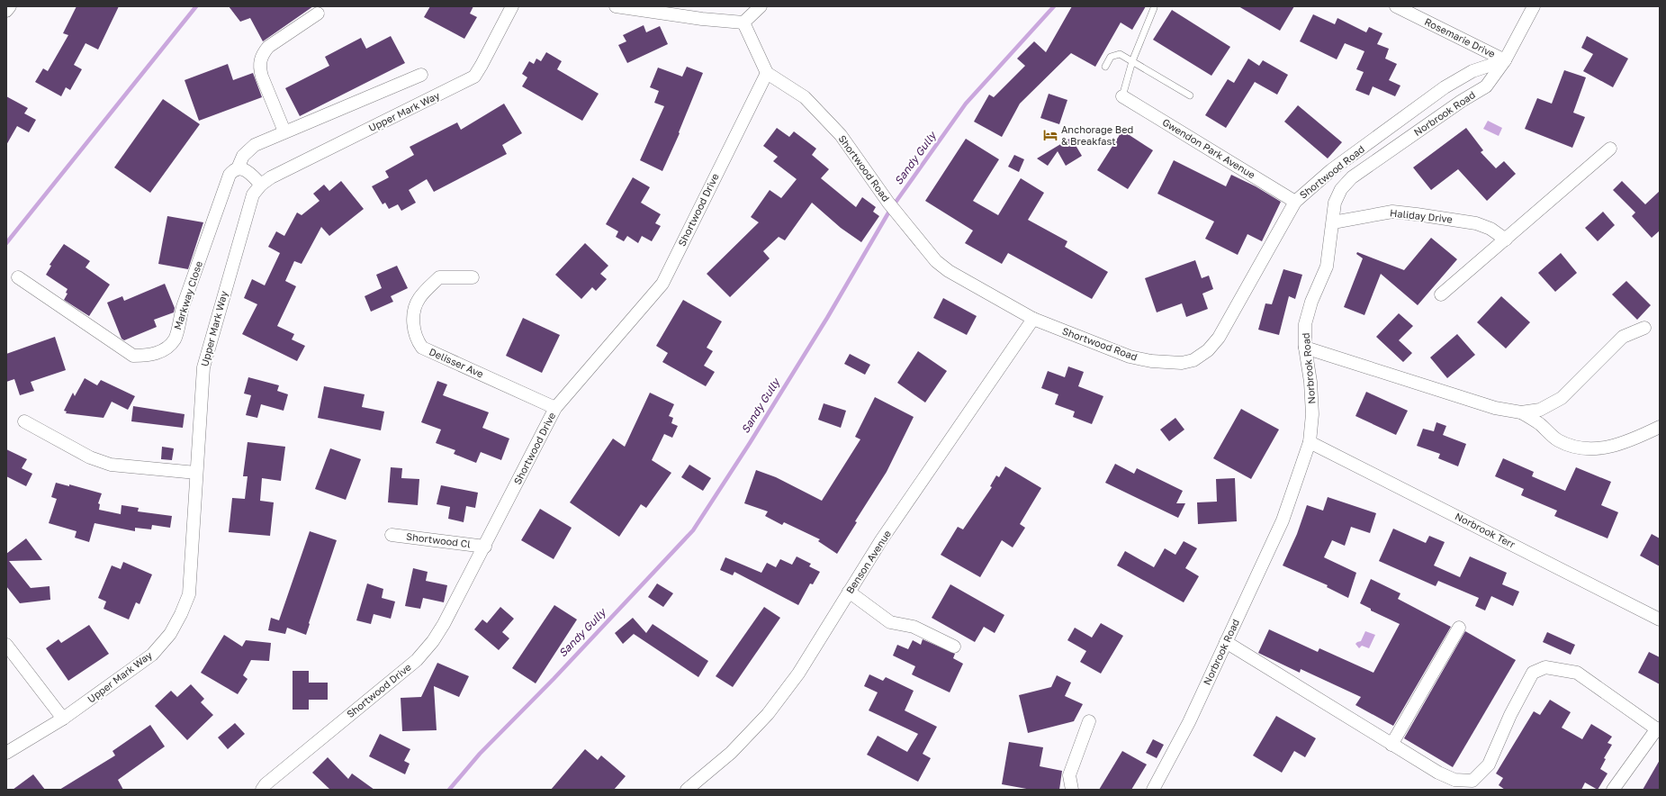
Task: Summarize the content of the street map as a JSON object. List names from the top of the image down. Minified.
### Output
{"streets":{"street":["Rosemarie Drive","Upper Mark Way","Norbrook Road","Gwendon Park Avenue","Shortwood Road","Shortwood Drive","Haliday Drive","Markway Close","Delisser Ave","Norbrook Terr","Shortwood Cl","Benson Avenue"]},"crossings":[["Rosemarie Drive","Norbrook Road"],["Rosemarie Drive","Shortwood Road"],["Norbrook Road","Shortwood Road"],["Norbrook Road","Haliday Drive"],["Norbrook Road","Norbrook Terr"],["Gwendon Park Avenue","Shortwood Road"],["Shortwood Road","Shortwood Drive"],["Shortwood Road","Benson Avenue"],["Shortwood Drive","Delisser Ave"],["Shortwood Drive","Shortwood Cl"]],"water":["Sandy Gully"],"places":{"hotel":["Anchorage Bed & Breakfast"]}}
